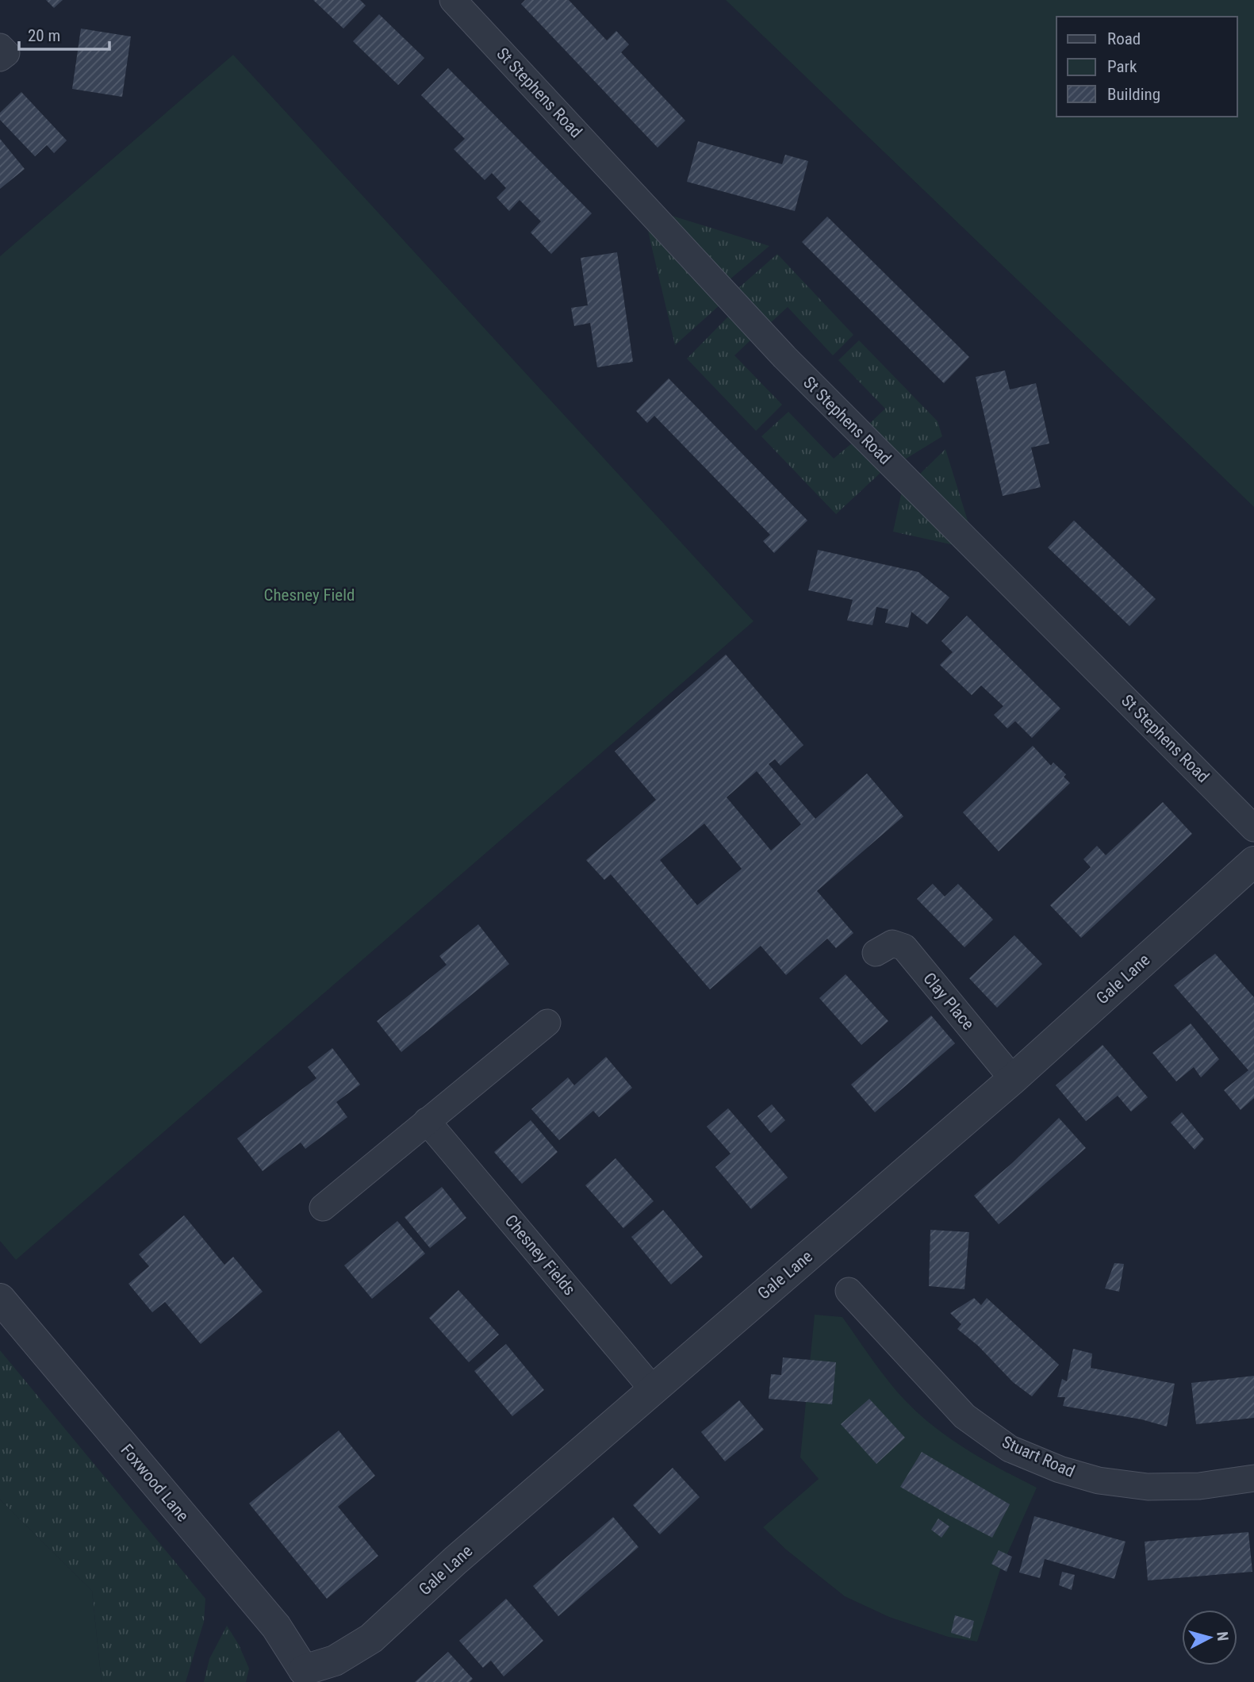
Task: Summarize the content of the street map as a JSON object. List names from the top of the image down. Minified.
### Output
{"streets":{"street":["St Stephens Road","Gale Lane","Clay Place","Chesney Fields","Stuart Road","Foxwood Lane"]},"crossings":[["Gale Lane","Clay Place"],["Gale Lane","Chesney Fields"],["Gale Lane","Foxwood Lane"]],"parks":["Chesney Field"],"legend":["Road","Park","Building"],"scale_bar":"20 m","north":"right"}
